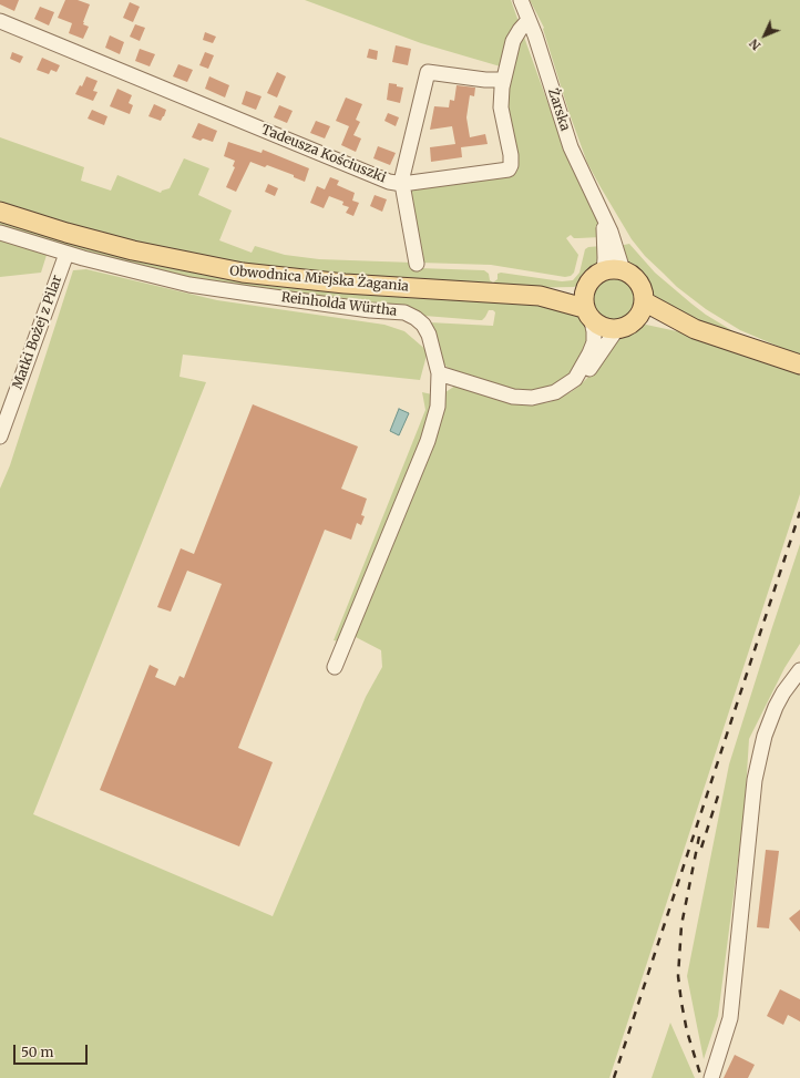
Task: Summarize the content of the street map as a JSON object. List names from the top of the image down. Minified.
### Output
{"streets":{"main road":["Obwodnica Miejska Żagania"],"street":["Żarska","Tadeusza Kościuszki","Reinholda Würtha","Matki Bożej z Pilar"]},"crossings":[["Żarska","Tadeusza Kościuszki"],["Żarska","Obwodnica Miejska Żagania"],["Reinholda Würtha","Matki Bożej z Pilar"]],"scale_bar":"50 m","north":"bottom left"}
